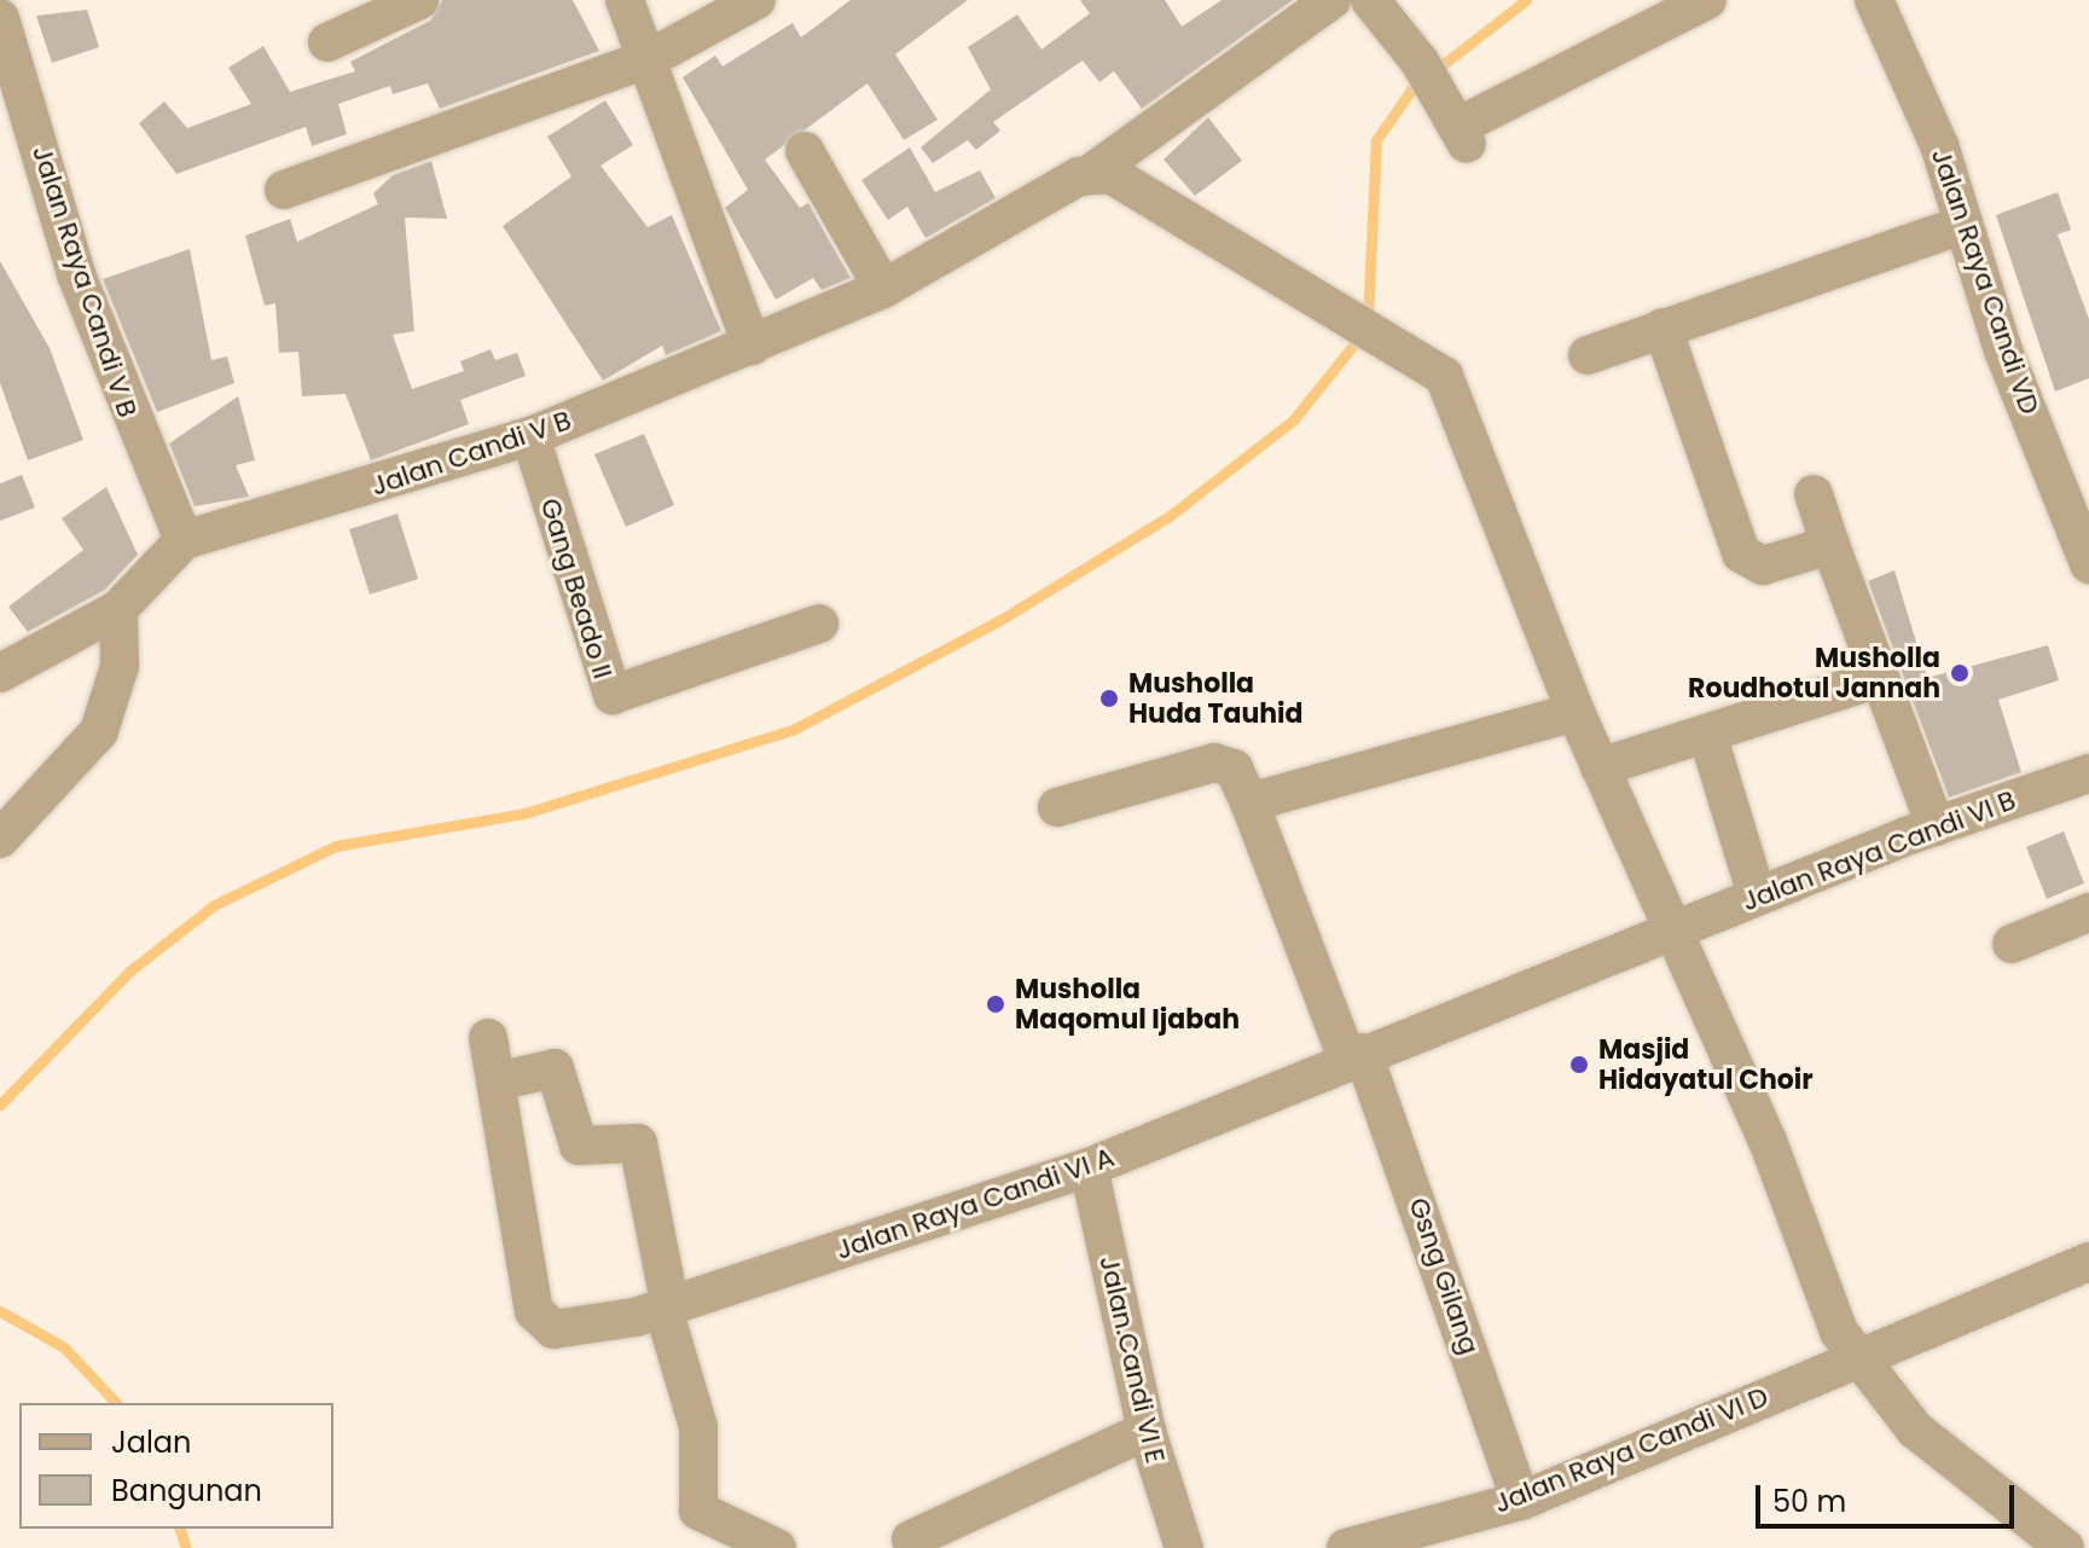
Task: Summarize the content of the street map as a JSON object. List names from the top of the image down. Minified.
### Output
{"streets":{"street":["Jalan Raya Candi V B","Jalan Raya Candi VD","Jalan Candi V B","Gang Beado II","Jalan Raya Candi VI B","Jalan Raya Candi VI A","Gsng Gilang","Jalan.Candi VI E","Jalan Raya Candi VI D"]},"crossings":[["Jalan Raya Candi V B","Jalan Candi V B"],["Jalan Candi V B","Gang Beado II"],["Jalan Raya Candi VI B","Jalan Raya Candi VI A"],["Jalan Raya Candi VI A","Gsng Gilang"],["Jalan Raya Candi VI A","Jalan.Candi VI E"],["Gsng Gilang","Jalan Raya Candi VI D"]],"places":["Musholla Roudhotul Jannah","Musholla Huda Tauhid","Musholla Maqomul Ijabah","Masjid Hidayatul Choir"],"legend":["Jalan","Bangunan"],"scale_bar":"50 m"}
